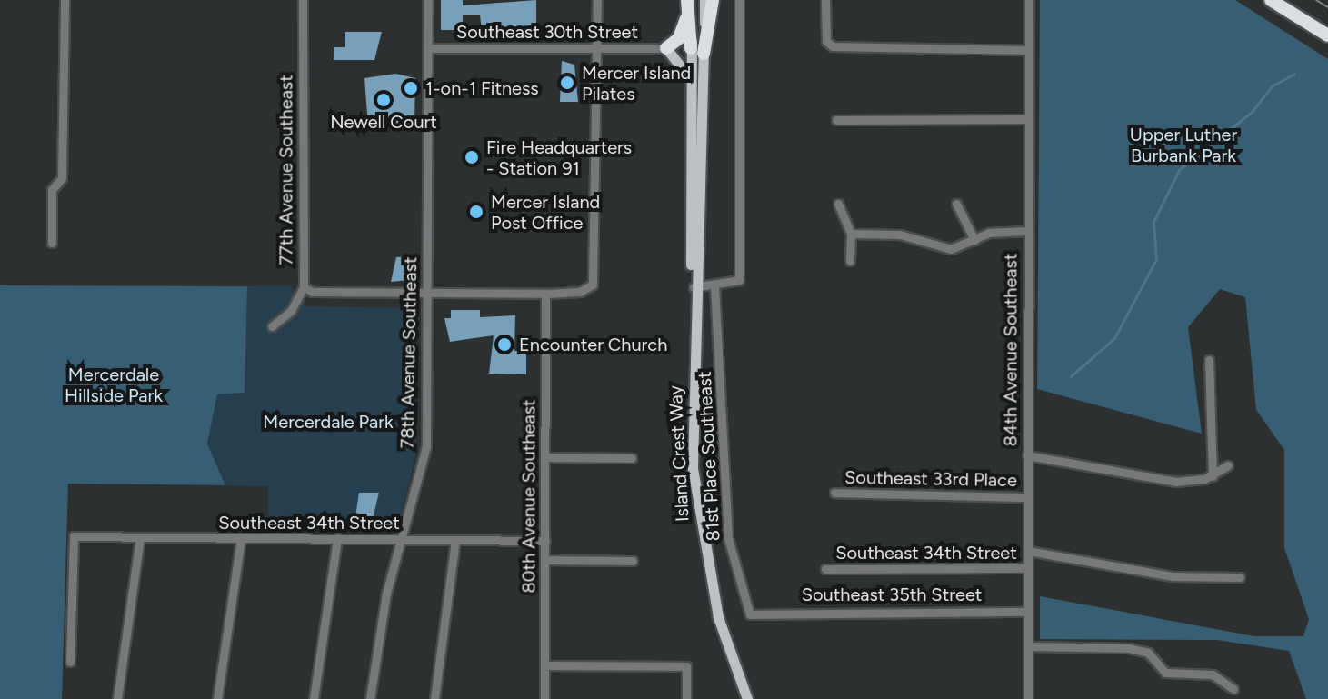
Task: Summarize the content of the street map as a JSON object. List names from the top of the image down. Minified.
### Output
{"streets":{"main road":["Island Crest Way"],"street":["Southeast 30th Street","77th Avenue Southeast","84th Avenue Southeast","78th Avenue Southeast","81st Place Southeast","Southeast 33rd Place","80th Avenue Southeast","Southeast 34th Street","Southeast 35th Street"]},"crossings":[["Southeast 30th Street","78th Avenue Southeast"],["84th Avenue Southeast","Southeast 33rd Place"],["84th Avenue Southeast","Southeast 34th Street"],["84th Avenue Southeast","Southeast 35th Street"],["78th Avenue Southeast","Southeast 34th Street"],["81st Place Southeast","Southeast 35th Street"],["80th Avenue Southeast","Southeast 34th Street"]],"parks":["Upper Luther Burbank Park","Mercerdale Hillside Park","Mercerdale Park"],"places":["Mercer Island Pilates","1-on-1 Fitness","Newell Court","Fire Headquarters - Station 91","Mercer Island Post Office","Encounter Church"]}
